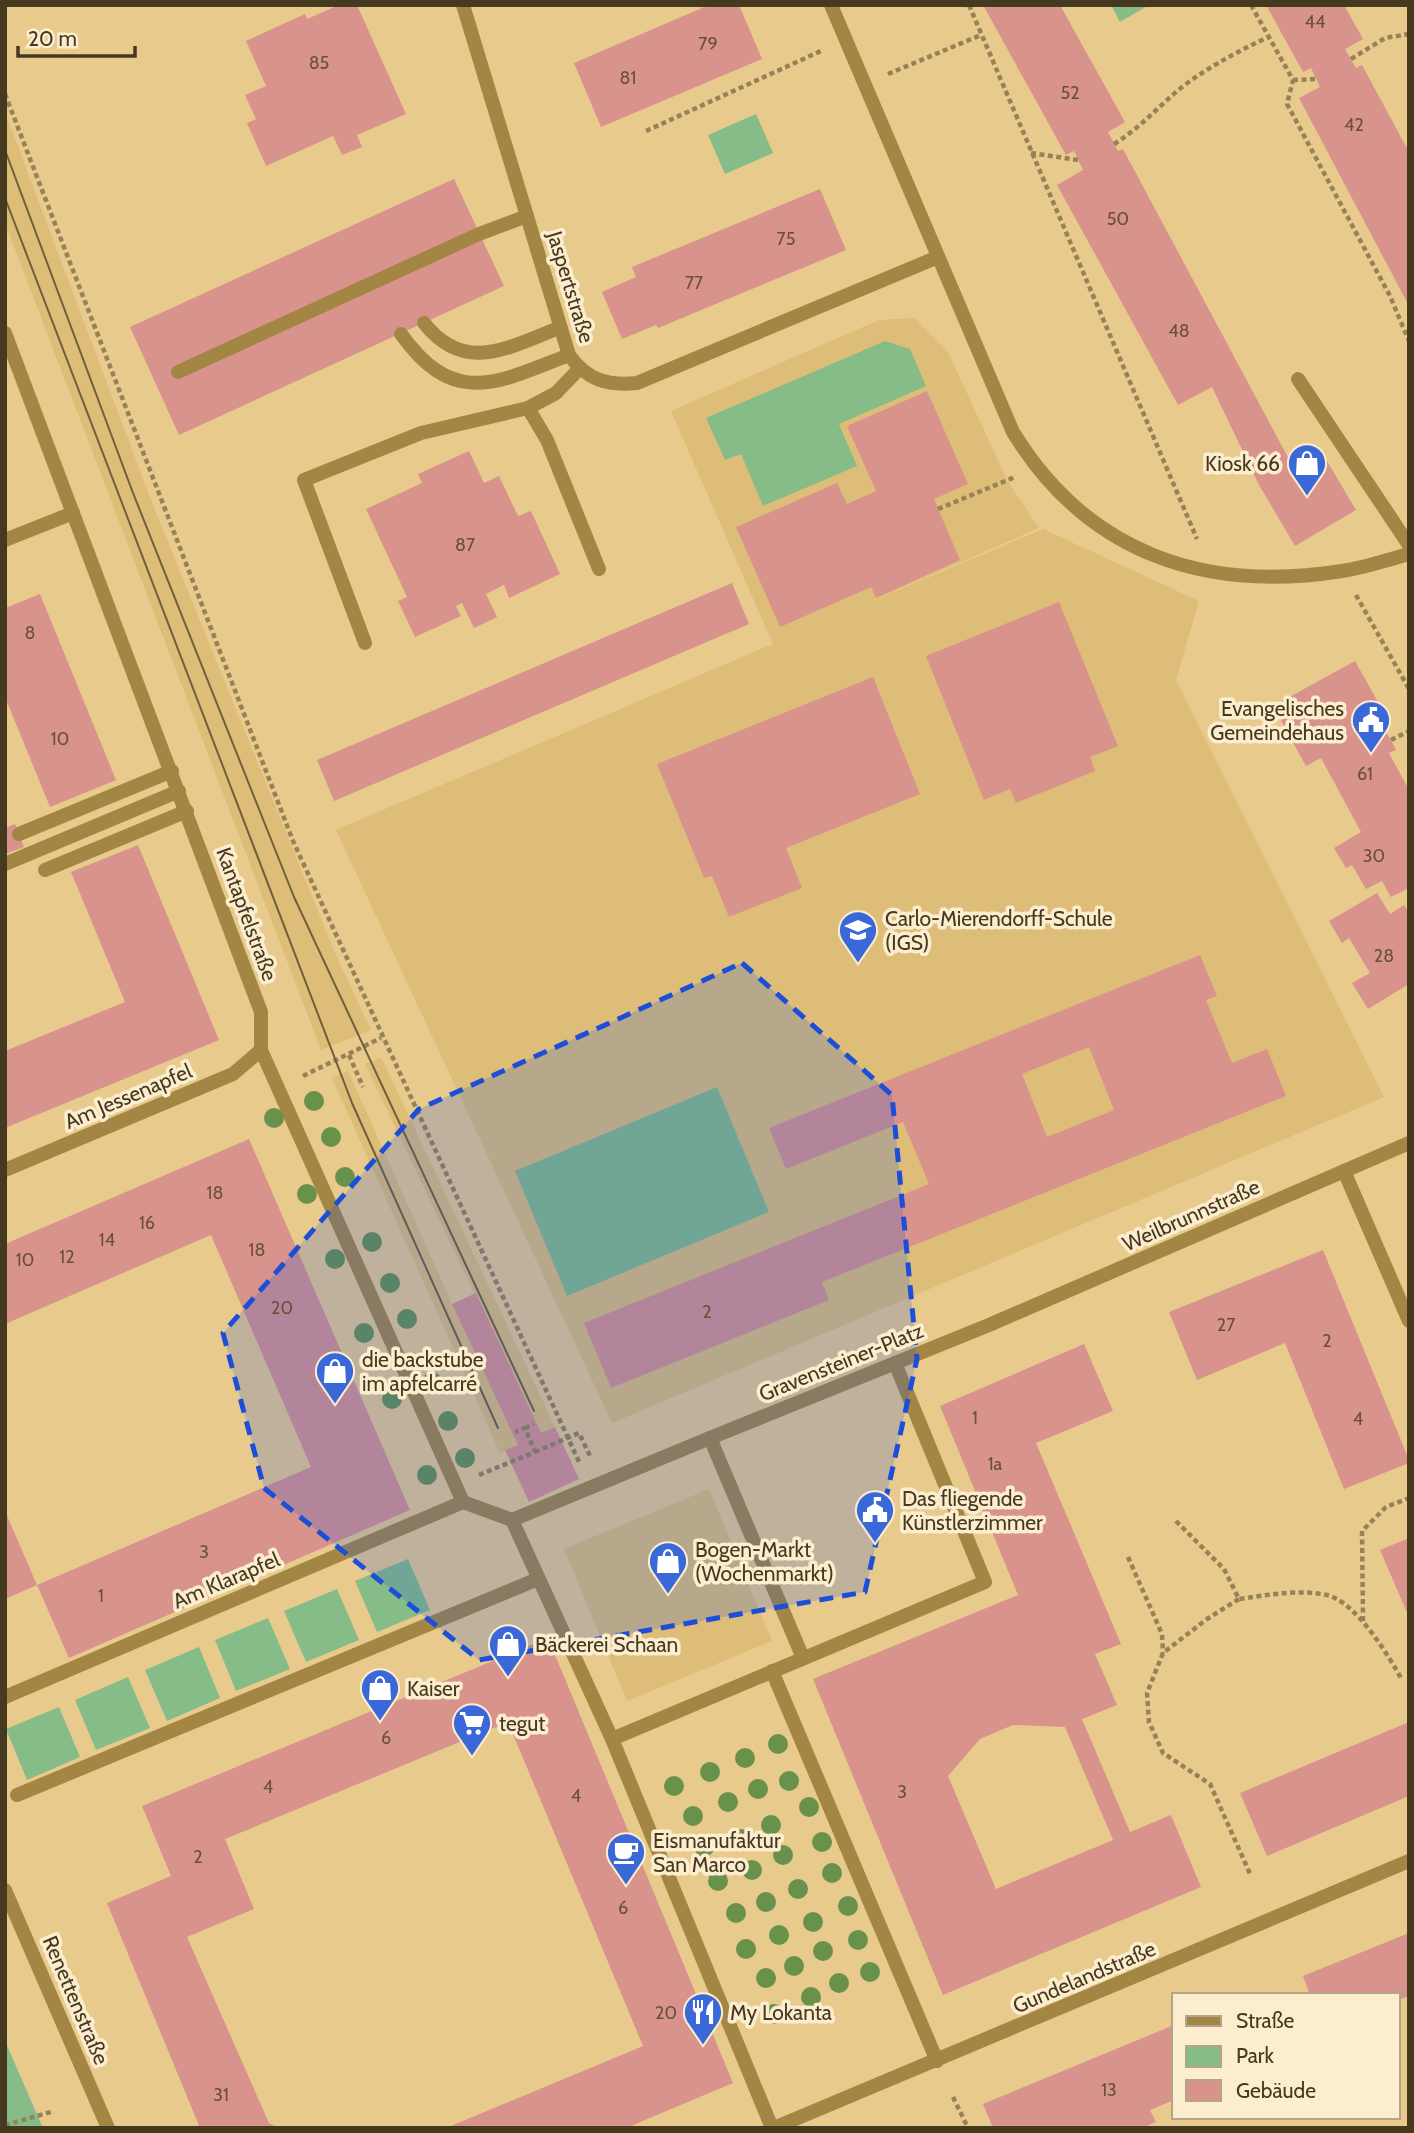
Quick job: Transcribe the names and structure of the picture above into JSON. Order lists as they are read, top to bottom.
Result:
{
  "streets": {
    "street": [
      "Jaspertstraße",
      "Kantapfelstraße",
      "Am Jessenapfel",
      "Weilbrunnstraße",
      "Gravensteiner-Platz",
      "Am Klarapfel",
      "Gundelandstraße",
      "Renettenstraße"
    ]
  },
  "crossings": [
    ["Kantapfelstraße", "Am Jessenapfel"],
    ["Kantapfelstraße", "Am Klarapfel"],
    ["Weilbrunnstraße", "Gravensteiner-Platz"]
  ],
  "places": {
    "shop": [
      "Kiosk 66",
      "die backstube im apfelcarré",
      "Bogen-Markt (Wochenmarkt)",
      "Bäckerei Schaan",
      "Kaiser"
    ],
    "public building": ["Evangelisches Gemeindehaus", "Das fliegende Künstlerzimmer"],
    "school or university": ["Carlo-Mierendorff-Schule (IGS)"],
    "supermarket": ["tegut"],
    "cafe": ["Eismanufaktur San Marco"],
    "restaurant": ["My Lokanta"]
  },
  "house_numbers": [
    "44",
    "79",
    "85",
    "81",
    "52",
    "42",
    "50",
    "75",
    "77",
    "48",
    "87",
    "8",
    "10",
    "61",
    "30",
    "28",
    "18",
    "16",
    "14",
    "18",
    "12",
    "10",
    "20",
    "2",
    "27",
    "2",
    "1",
    "4",
    "1a",
    "3",
    "1",
    "6",
    "4",
    "3",
    "4",
    "2",
    "6",
    "20",
    "13",
    "31"
  ],
  "legend": ["Straße", "Park", "Gebäude"],
  "scale_bar": "20 m"
}
